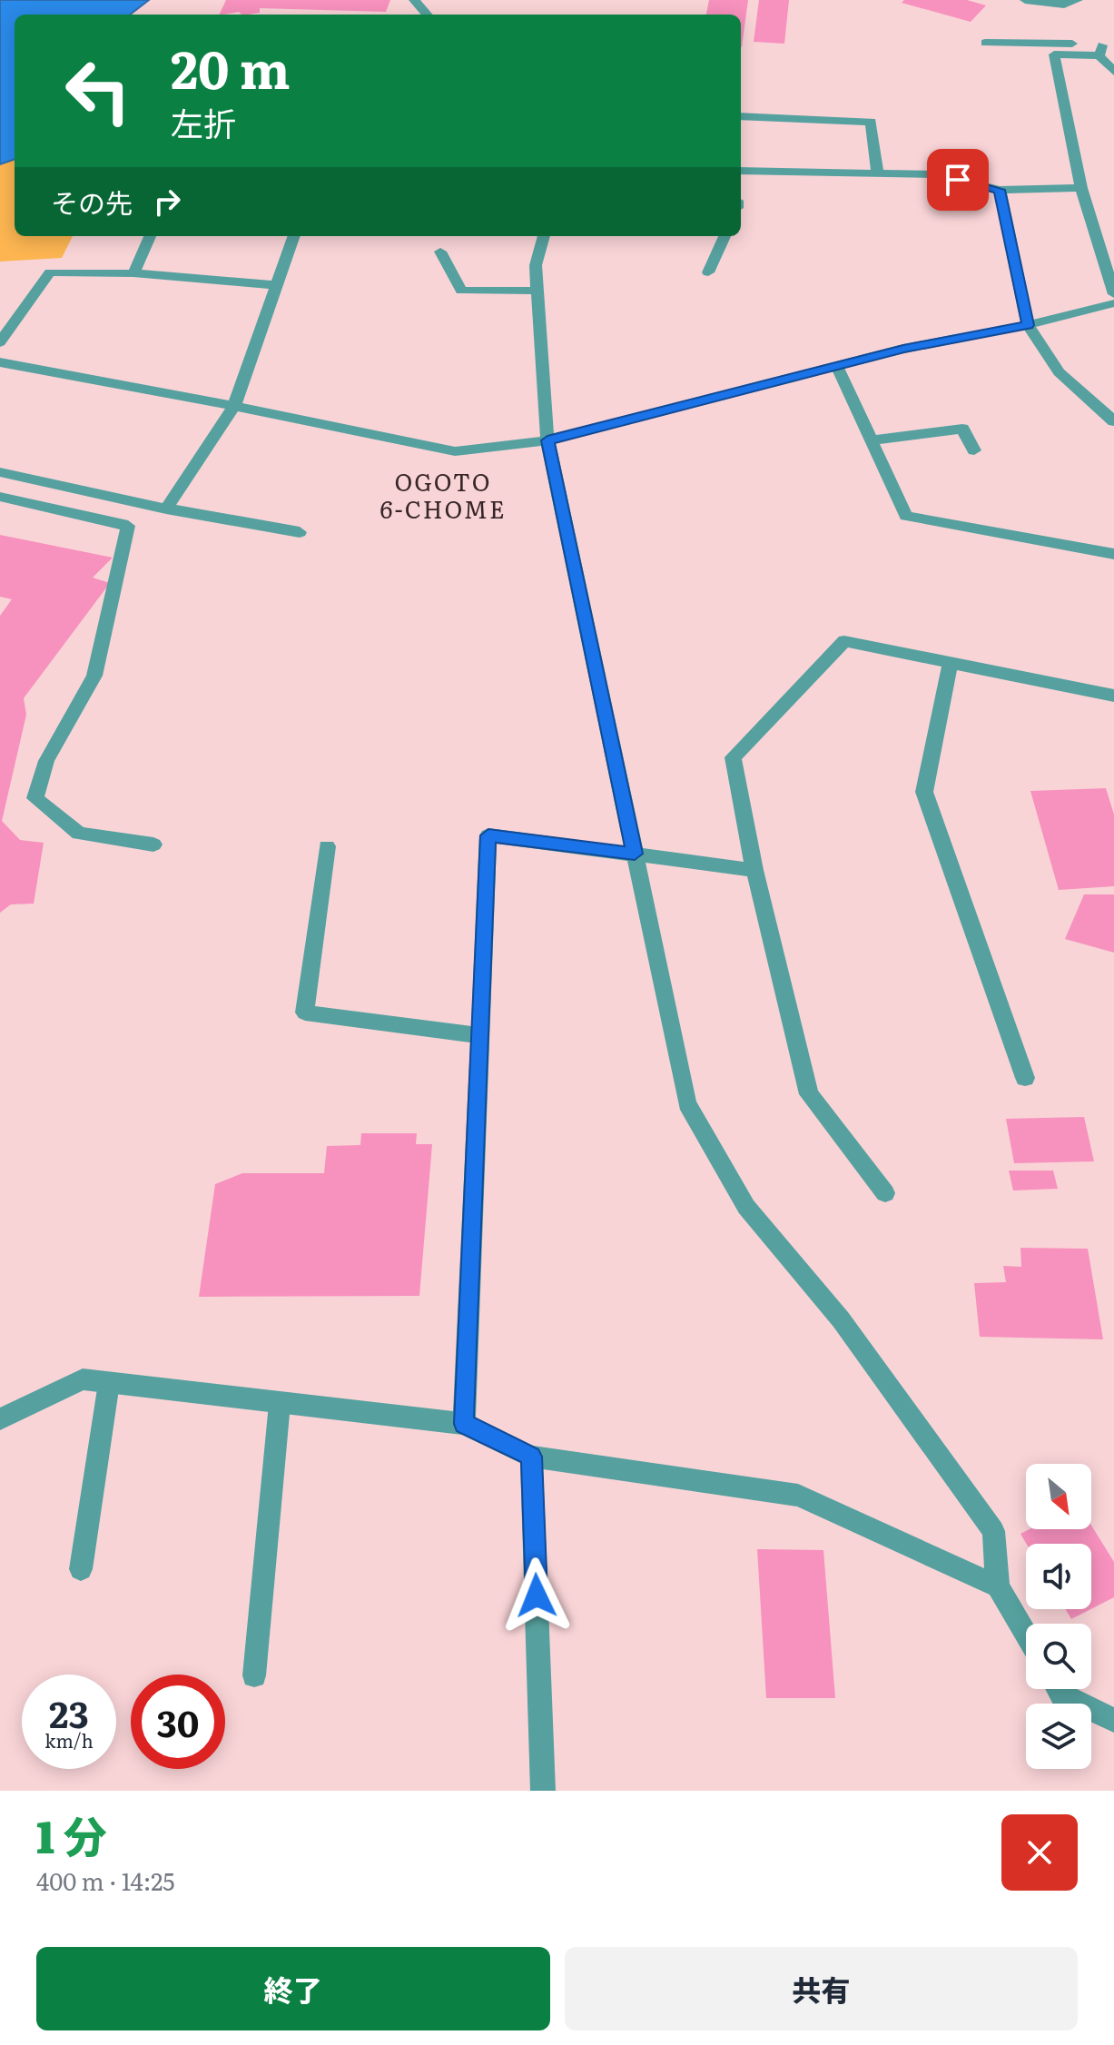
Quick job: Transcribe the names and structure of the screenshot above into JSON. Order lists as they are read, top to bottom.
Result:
{
  "districts": ["OGOTO 6-CHOME"],
  "north": "bottom right",
  "page": {
    "turn": ["20 m", "左折"],
    "then": "その先",
    "speed": "23 km/h",
    "limit": "30",
    "heading": ["1 分", "400 m · 14:25"],
    "buttons": ["終了", "共有"]
  }
}
